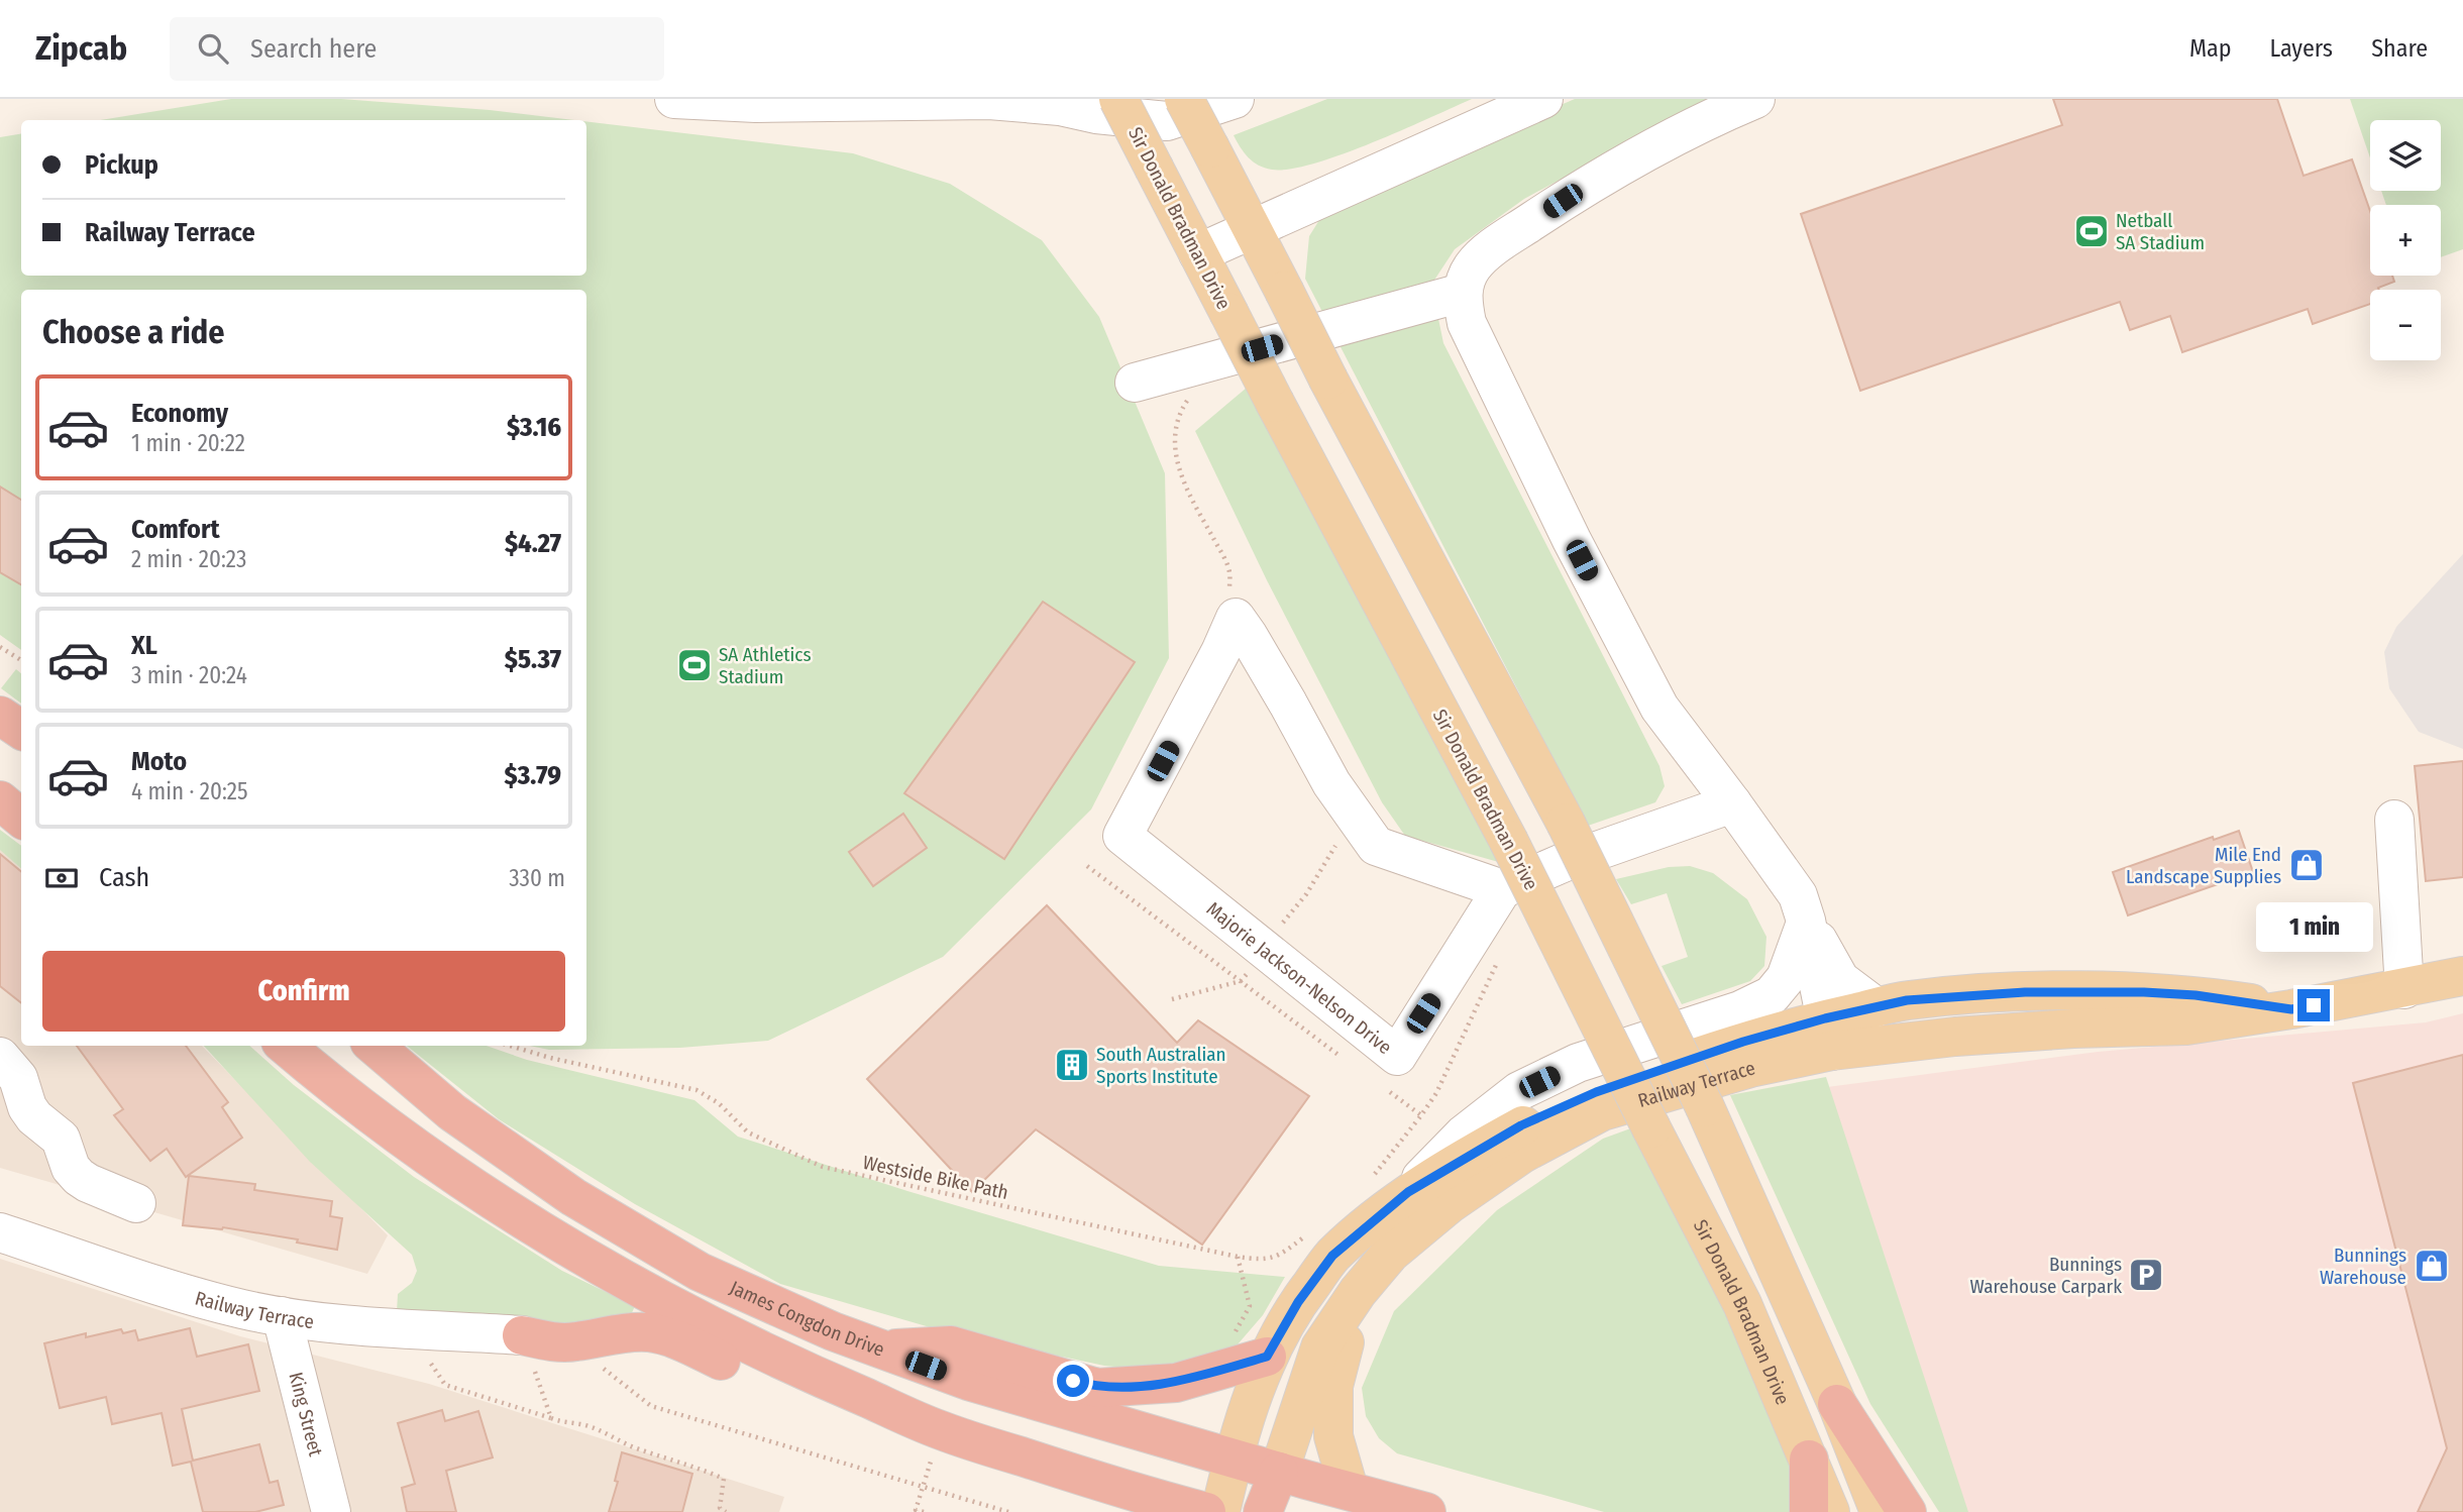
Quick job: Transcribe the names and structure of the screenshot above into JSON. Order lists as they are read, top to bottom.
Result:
{
  "streets": {
    "highway": ["James Congdon Drive"],
    "main road": ["Sir Donald Bradman Drive", "Railway Terrace"],
    "street": ["Majorie Jackson-Nelson Drive", "King Street"],
    "path": ["Westside Bike Path"]
  },
  "crossings": [
    ["Railway Terrace", "James Congdon Drive"],
    ["Railway Terrace", "King Street"]
  ],
  "places": {
    "sports": ["Netball SA Stadium", "SA Athletics Stadium"],
    "shop": ["Mile End Landscape Supplies", "Bunnings Warehouse"],
    "building": ["South Australian Sports Institute"],
    "parking": ["Bunnings Warehouse Carpark"]
  },
  "page": {
    "header": "Zipcab",
    "search": "Search here",
    "nav": ["Map", "Layers", "Share"],
    "map_buttons": ["+", "−"],
    "banner": ["Pickup", "Railway Terrace"],
    "heading": "Choose a ride",
    "list": [
      {
        "name": "Economy",
        "note": "1 min · 20:22",
        "value": "$3.16"
      },
      {
        "name": "Comfort",
        "note": "2 min · 20:23",
        "value": "$4.27"
      },
      {
        "name": "XL",
        "note": "3 min · 20:24",
        "value": "$5.37"
      },
      {
        "name": "Moto",
        "note": "4 min · 20:25",
        "value": "$3.79"
      }
    ],
    "pay": ["Cash", "330 m"],
    "bubble": "1 min",
    "buttons": "Confirm"
  }
}
